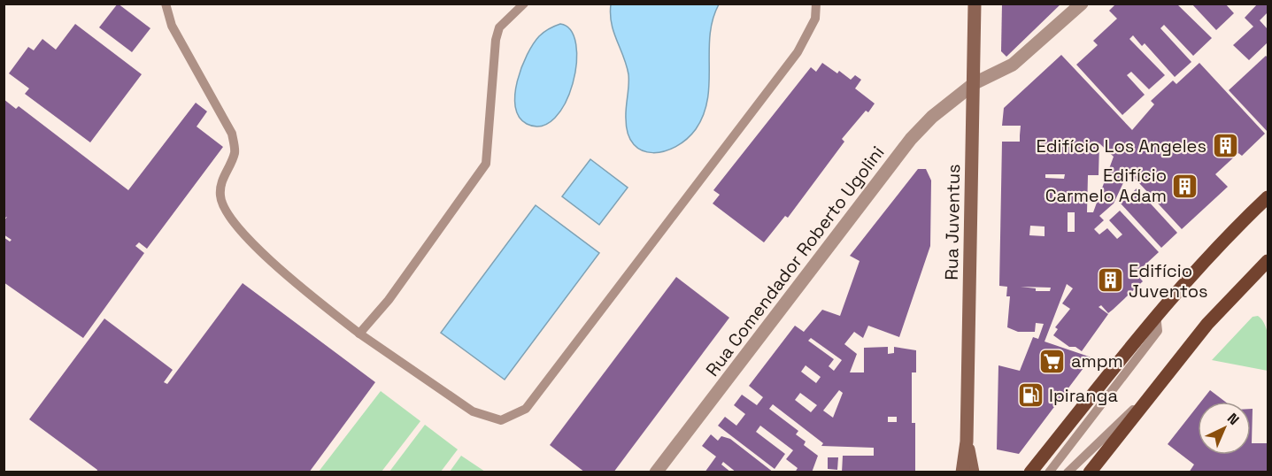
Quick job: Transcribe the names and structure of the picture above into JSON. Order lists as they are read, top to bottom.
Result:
{
  "streets": {
    "main road": ["Rua Juventus"],
    "street": ["Rua Comendador Roberto Ugolini"]
  },
  "crossings": [
    ["Rua Juventus", "Rua Comendador Roberto Ugolini"]
  ],
  "places": {
    "building": ["Edifício Los Angeles", "Edifício Carmelo Adam", "Edifício Juventos"],
    "supermarket": ["ampm"],
    "fuel station": ["Ipiranga"]
  },
  "north": "top right"
}
